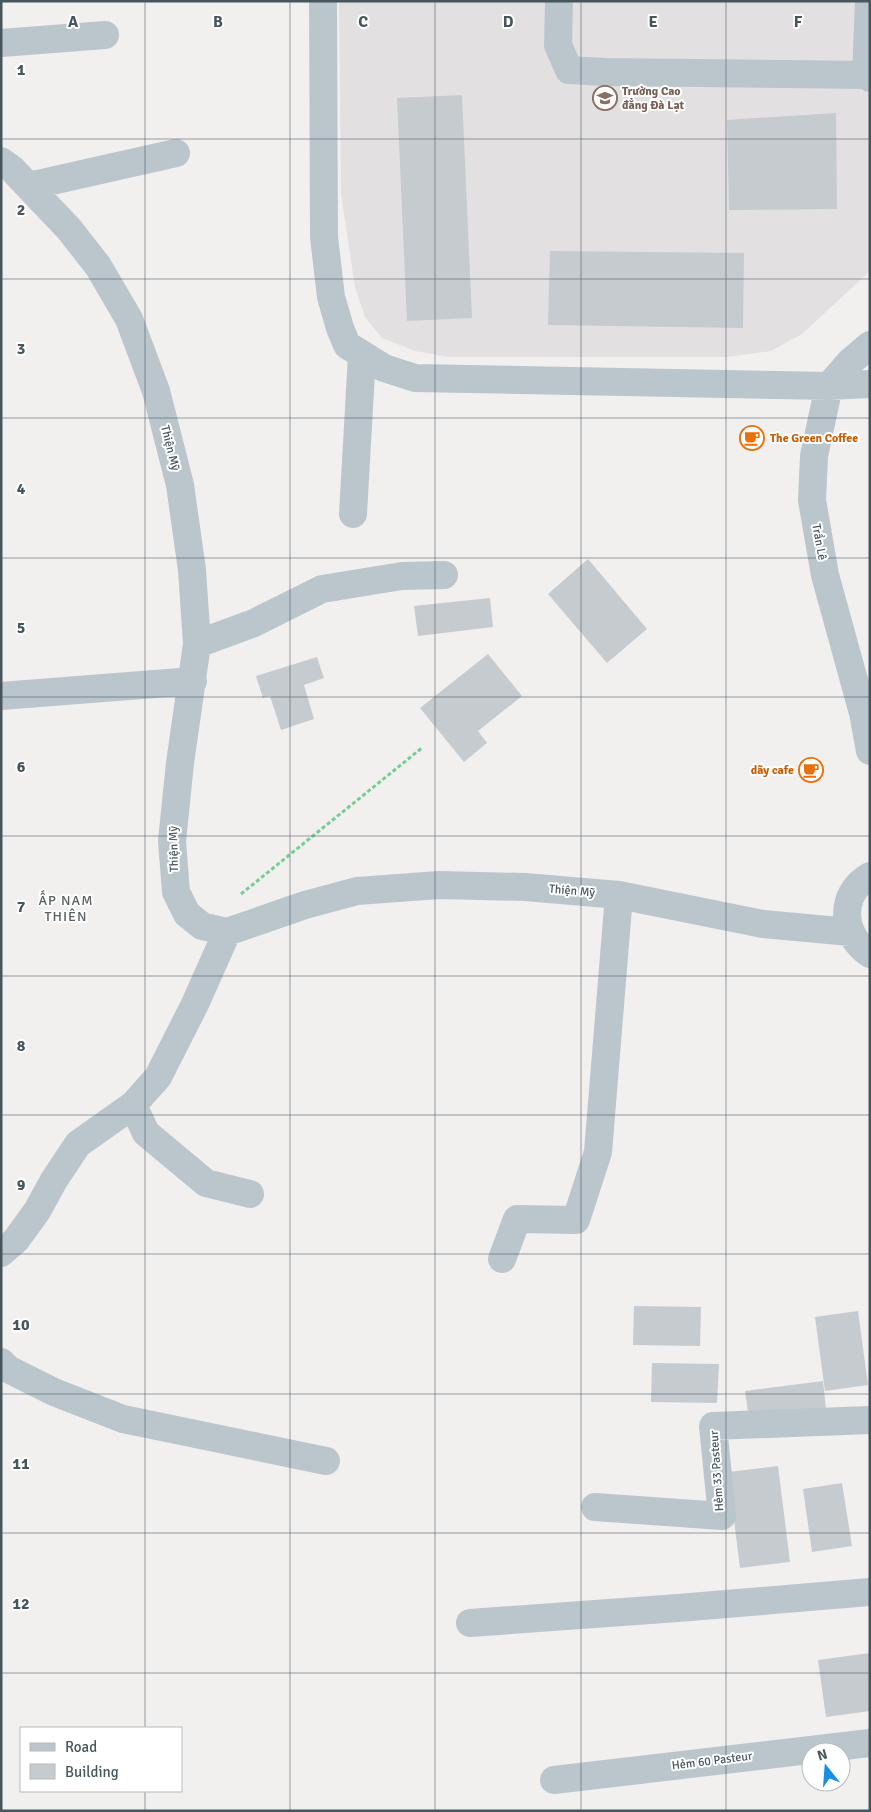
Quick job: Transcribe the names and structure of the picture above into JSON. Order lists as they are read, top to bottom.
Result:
{
  "streets": {
    "street": [
      "Thiện Mỹ",
      "Trần Lê",
      "Hẻm 33 Pasteur",
      "Hẻm 60 Pasteur"
    ]
  },
  "districts": ["ẤP NAM THIÊN"],
  "places": {
    "school or university": ["Trường Cao đẳng Đà Lạt"],
    "cafe": ["The Green Coffee", "dãy cafe"]
  },
  "legend": ["Road", "Building"],
  "north": "top",
  "grid": {
    "columns": [
      "A",
      "B",
      "C",
      "D",
      "E",
      "F"
    ],
    "rows": [
      "1",
      "2",
      "3",
      "4",
      "5",
      "6",
      "7",
      "8",
      "9",
      "10",
      "11",
      "12"
    ]
  }
}
